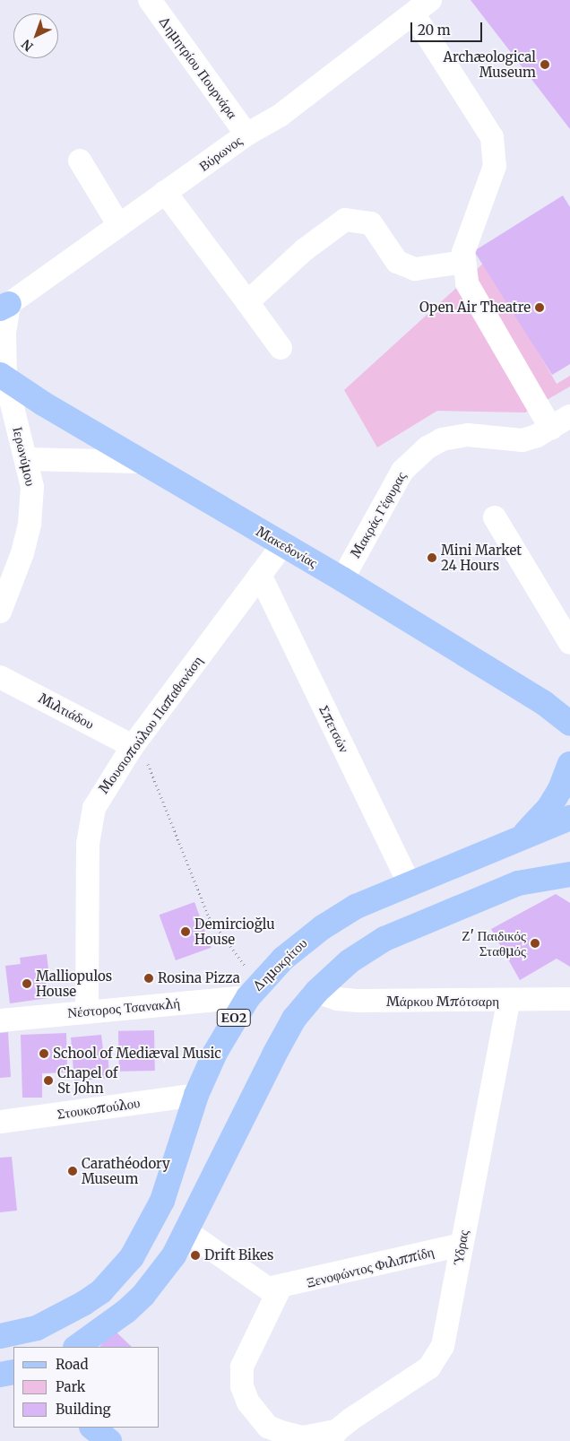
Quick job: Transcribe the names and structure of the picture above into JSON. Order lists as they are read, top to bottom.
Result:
{
  "streets": {
    "main road": ["Μακεδονίας", "Δημοκρίτου", "ΕΟ2"],
    "street": [
      "Δημητρίου Πουρνάρα",
      "Βύρωνος",
      "Ιερωνύμου",
      "Μακράς Γέφυρας",
      "Μιλτιάδου",
      "Μουσιοπούλου Παπαθανάση",
      "Σπετσών",
      "Μάρκου Μπότσαρη",
      "Νέστορος Τσανακλή",
      "Στουκοπούλου",
      "Ύδρας",
      "Ξενοφώντος Φιλιππίδη"
    ]
  },
  "crossings": [
    ["Δημητρίου Πουρνάρα", "Βύρωνος"],
    ["Βύρωνος", "Ιερωνύμου"],
    ["Ιερωνύμου", "Μακεδονίας"],
    ["Μακράς Γέφυρας", "Μακεδονίας"],
    ["Μακεδονίας", "Μουσιοπούλου Παπαθανάση"],
    ["Μιλτιάδου", "Μουσιοπούλου Παπαθανάση"],
    ["Μουσιοπούλου Παπαθανάση", "Σπετσών"],
    ["Μουσιοπούλου Παπαθανάση", "Νέστορος Τσανακλή"],
    ["Σπετσών", "Δημοκρίτου"],
    ["Δημοκρίτου", "Νέστορος Τσανακλή"],
    ["Δημοκρίτου", "Στουκοπούλου"],
    ["Μάρκου Μπότσαρη", "Ύδρας"],
    ["Ύδρας", "Ξενοφώντος Φιλιππίδη"]
  ],
  "places": [
    "Archæological Museum",
    "Open Air Theatre",
    "Mini Market 24 Hours",
    "Demircioğlu House",
    "Ζ' Παιδικός Σταθμός",
    "Rosina Pizza",
    "Malliopulos House",
    "School of Mediæval Music",
    "Chapel of St John",
    "Carathéodory Museum",
    "Drift Bikes"
  ],
  "legend": ["Road", "Park", "Building"],
  "scale_bar": "20 m",
  "north": "bottom left"
}
